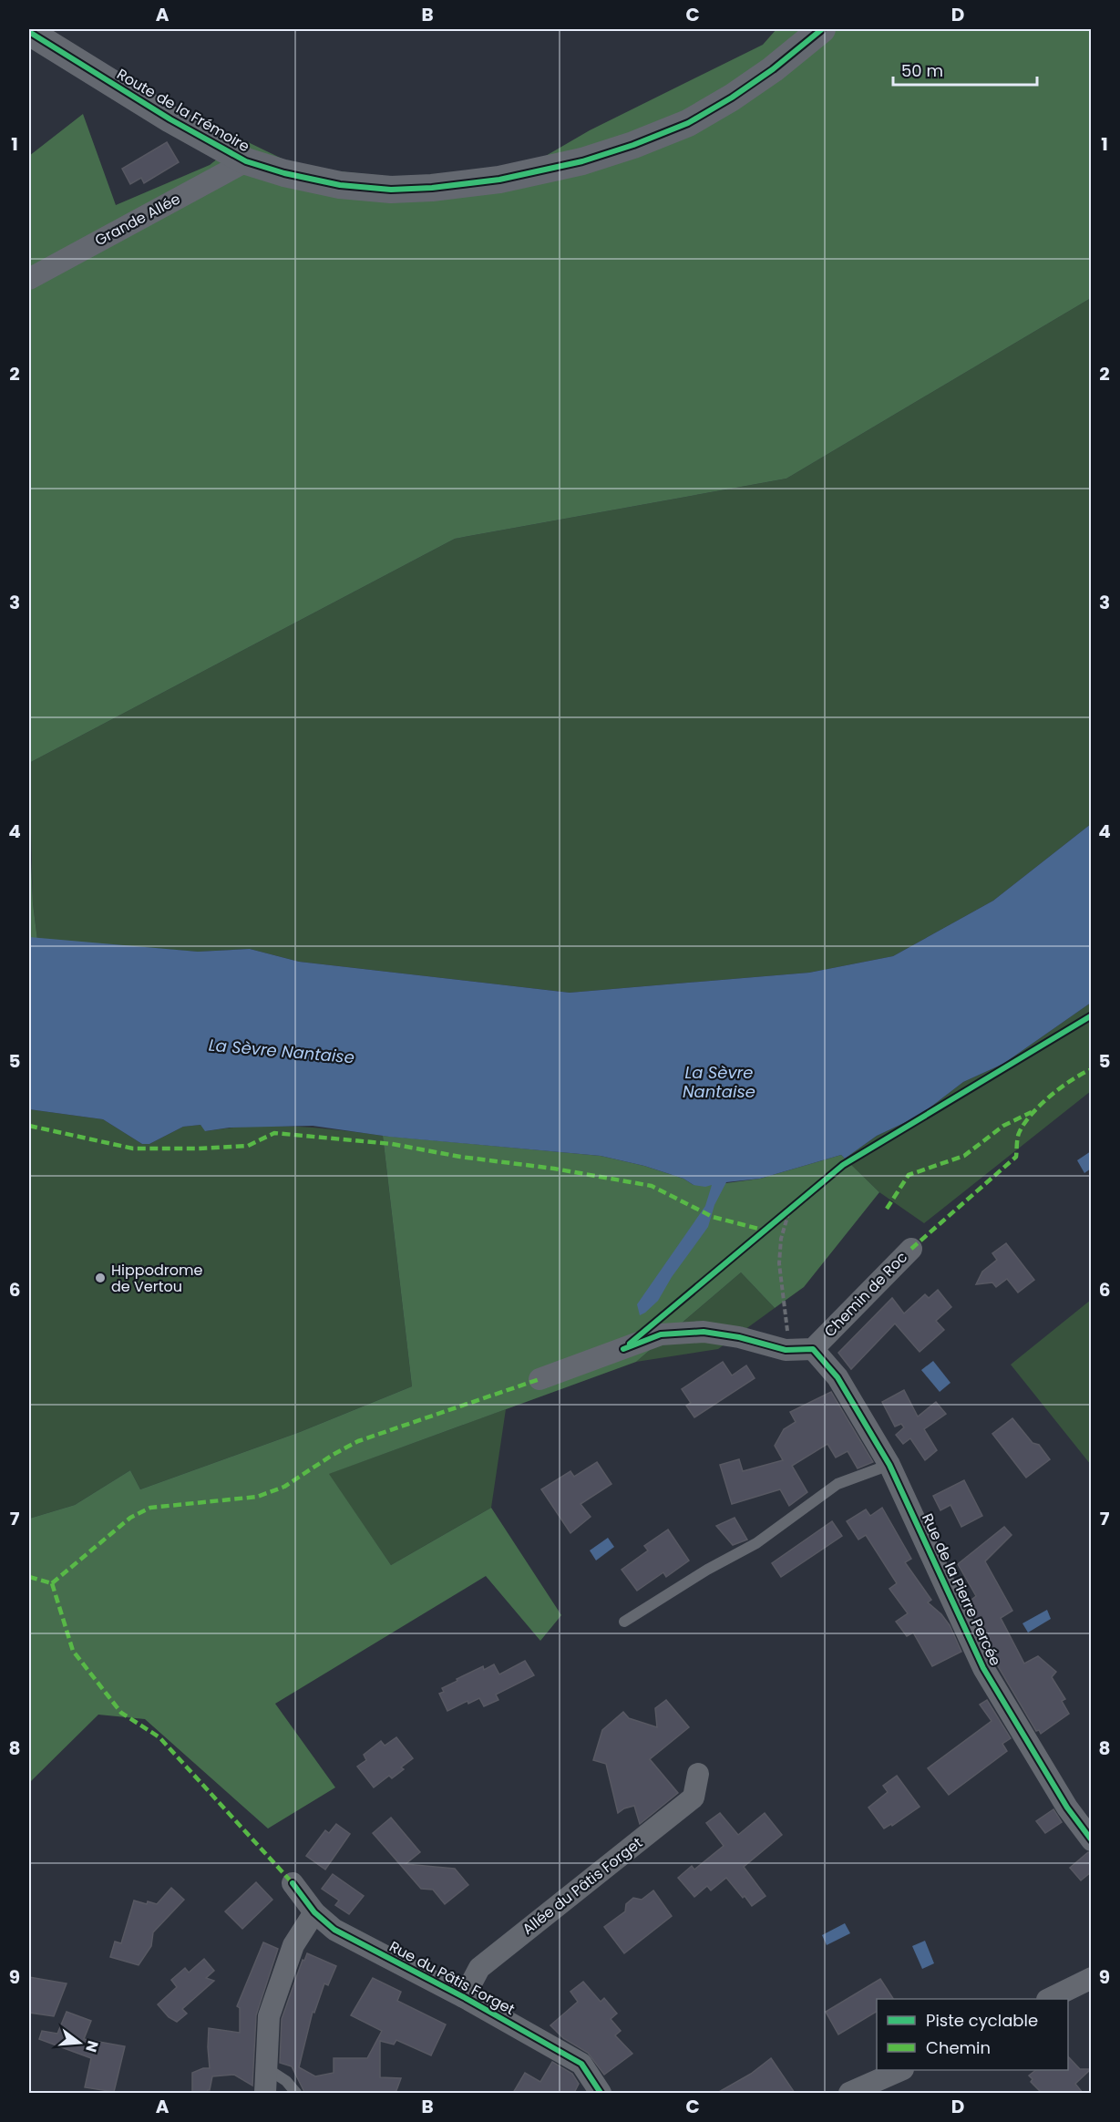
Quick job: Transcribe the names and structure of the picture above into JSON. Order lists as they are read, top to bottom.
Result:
{
  "streets": {
    "street": [
      "Route de la Frémoire",
      "Grande Allée",
      "Chemin de Roc",
      "Rue de la Pierre Percée",
      "Allée du Pâtis Forget",
      "Rue du Pâtis Forget"
    ]
  },
  "crossings": [
    ["Route de la Frémoire", "Grande Allée"],
    ["Chemin de Roc", "Rue de la Pierre Percée"],
    ["Allée du Pâtis Forget", "Rue du Pâtis Forget"]
  ],
  "water": ["La Sèvre Nantaise"],
  "places": ["Hippodrome de Vertou"],
  "legend": ["Piste cyclable", "Chemin"],
  "scale_bar": "50 m",
  "north": "right",
  "grid": {
    "columns": [
      "A",
      "B",
      "C",
      "D"
    ],
    "rows": [
      "1",
      "2",
      "3",
      "4",
      "5",
      "6",
      "7",
      "8",
      "9"
    ]
  }
}
